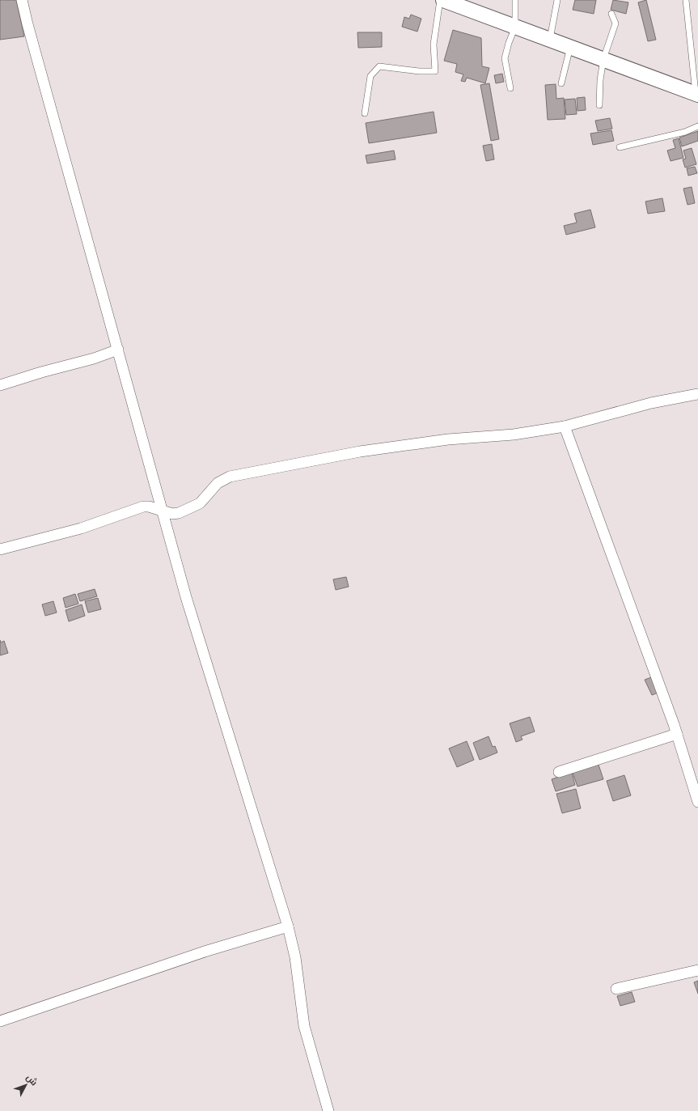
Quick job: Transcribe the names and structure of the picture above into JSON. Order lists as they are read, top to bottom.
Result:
{
  "north": "top right"
}
